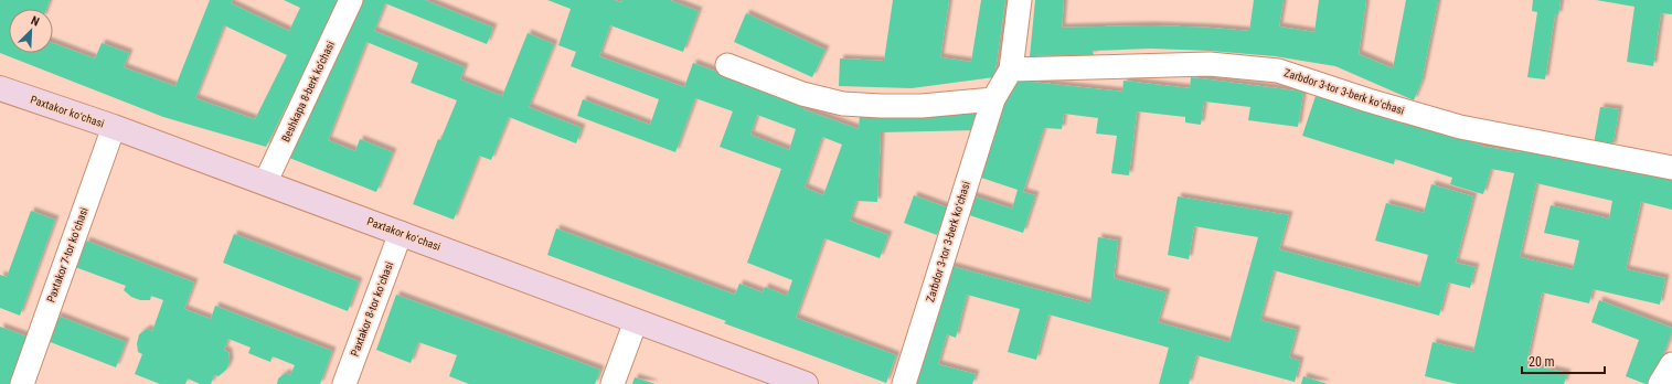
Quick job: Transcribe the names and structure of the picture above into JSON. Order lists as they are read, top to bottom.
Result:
{
  "streets": {
    "main road": ["Paxtakor koʻchasi"],
    "street": [
      "Beshkapa 8-berk koʼchasi",
      "Zarbdor 3-tor 3-berk koʻchasi",
      "Paxtakor 7-tor koʻchasi",
      "Paxtakor 8-tor koʻchasi"
    ]
  },
  "crossings": [
    ["Beshkapa 8-berk koʼchasi", "Paxtakor koʻchasi"],
    ["Paxtakor koʻchasi", "Paxtakor 7-tor koʻchasi"],
    ["Paxtakor koʻchasi", "Paxtakor 8-tor koʻchasi"]
  ],
  "scale_bar": "20 m",
  "north": "top right"
}
